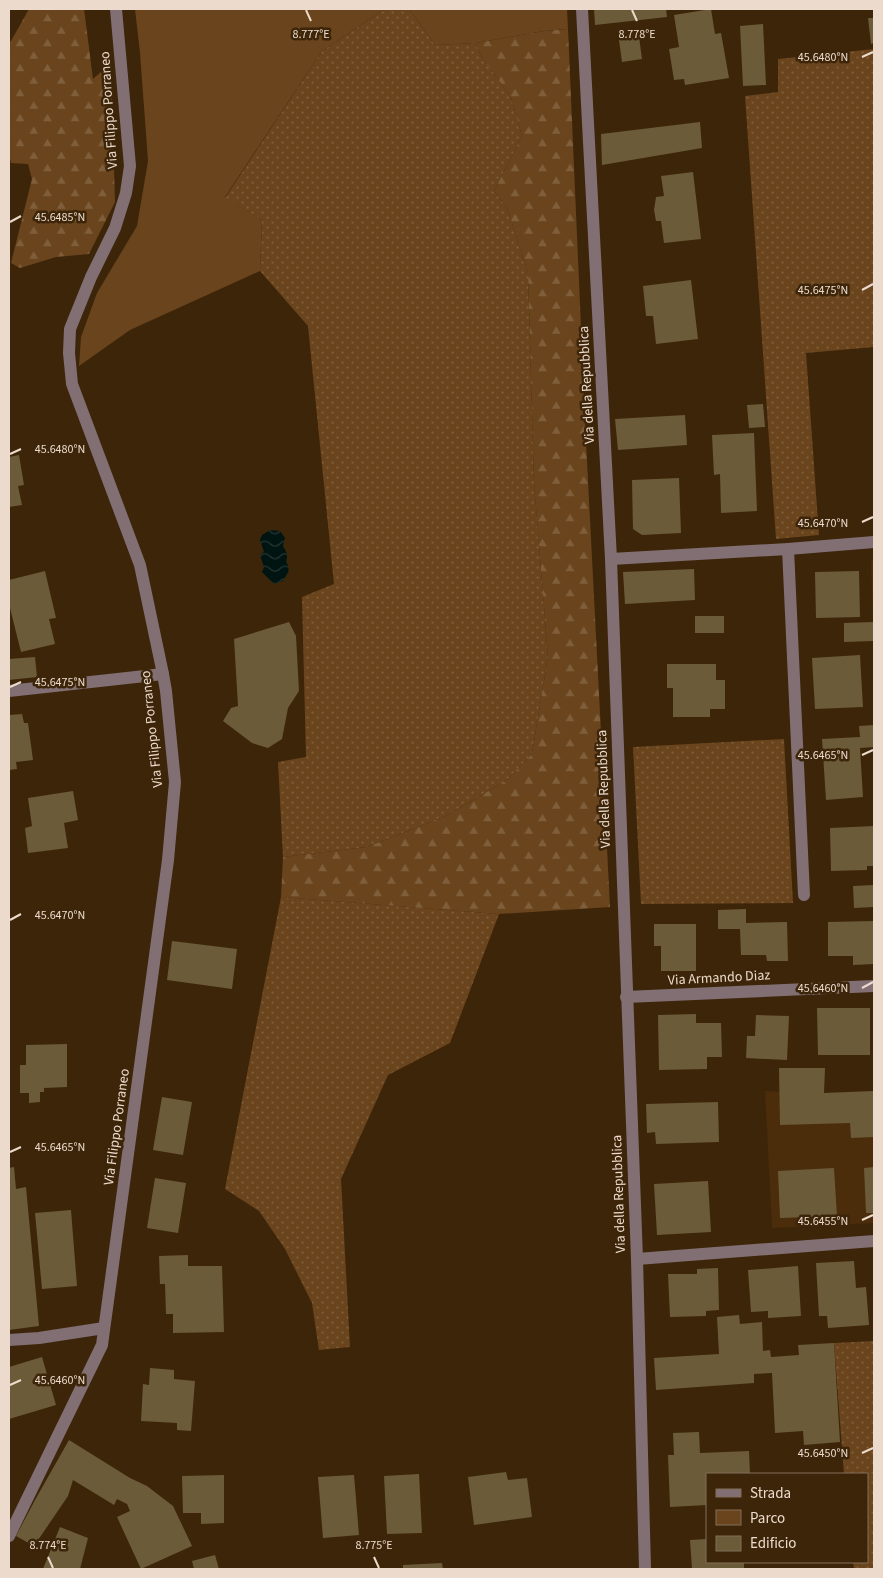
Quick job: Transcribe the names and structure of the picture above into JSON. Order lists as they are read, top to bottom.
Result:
{
  "streets": {
    "street": ["Via Filippo Porraneo", "Via della Repubblica", "Via Armando Diaz"]
  },
  "crossings": [
    ["Via della Repubblica", "Via Armando Diaz"]
  ],
  "legend": ["Strada", "Parco", "Edificio"],
  "coordinates": [
    "8.777°E",
    "8.778°E",
    "45.6480°N",
    "45.6485°N",
    "45.6475°N",
    "45.6470°N",
    "45.6465°N",
    "45.6460°N",
    "45.6455°N",
    "45.6450°N",
    "8.774°E",
    "8.775°E"
  ]
}
